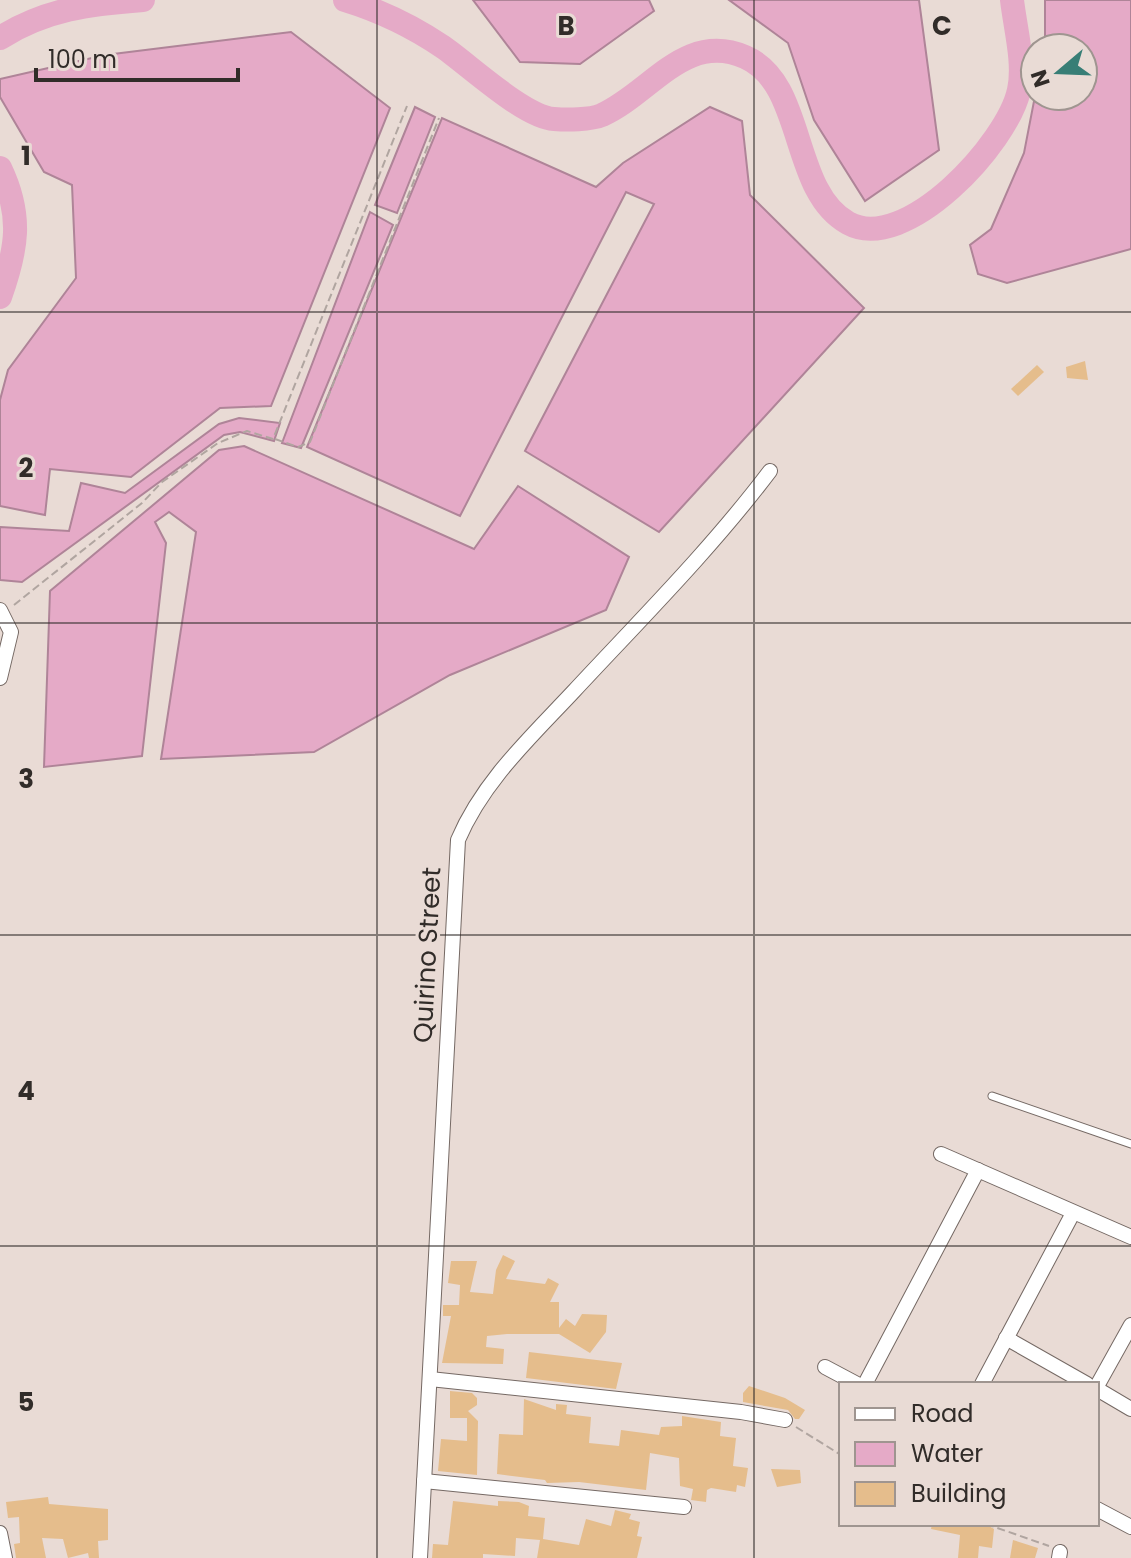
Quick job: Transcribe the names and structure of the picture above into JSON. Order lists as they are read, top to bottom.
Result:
{
  "streets": {
    "street": ["Quirino Street"]
  },
  "legend": ["Road", "Water", "Building"],
  "scale_bar": "100 m",
  "north": "left",
  "grid": {
    "columns": ["B", "C"],
    "rows": [
      "1",
      "2",
      "3",
      "4",
      "5"
    ]
  }
}
